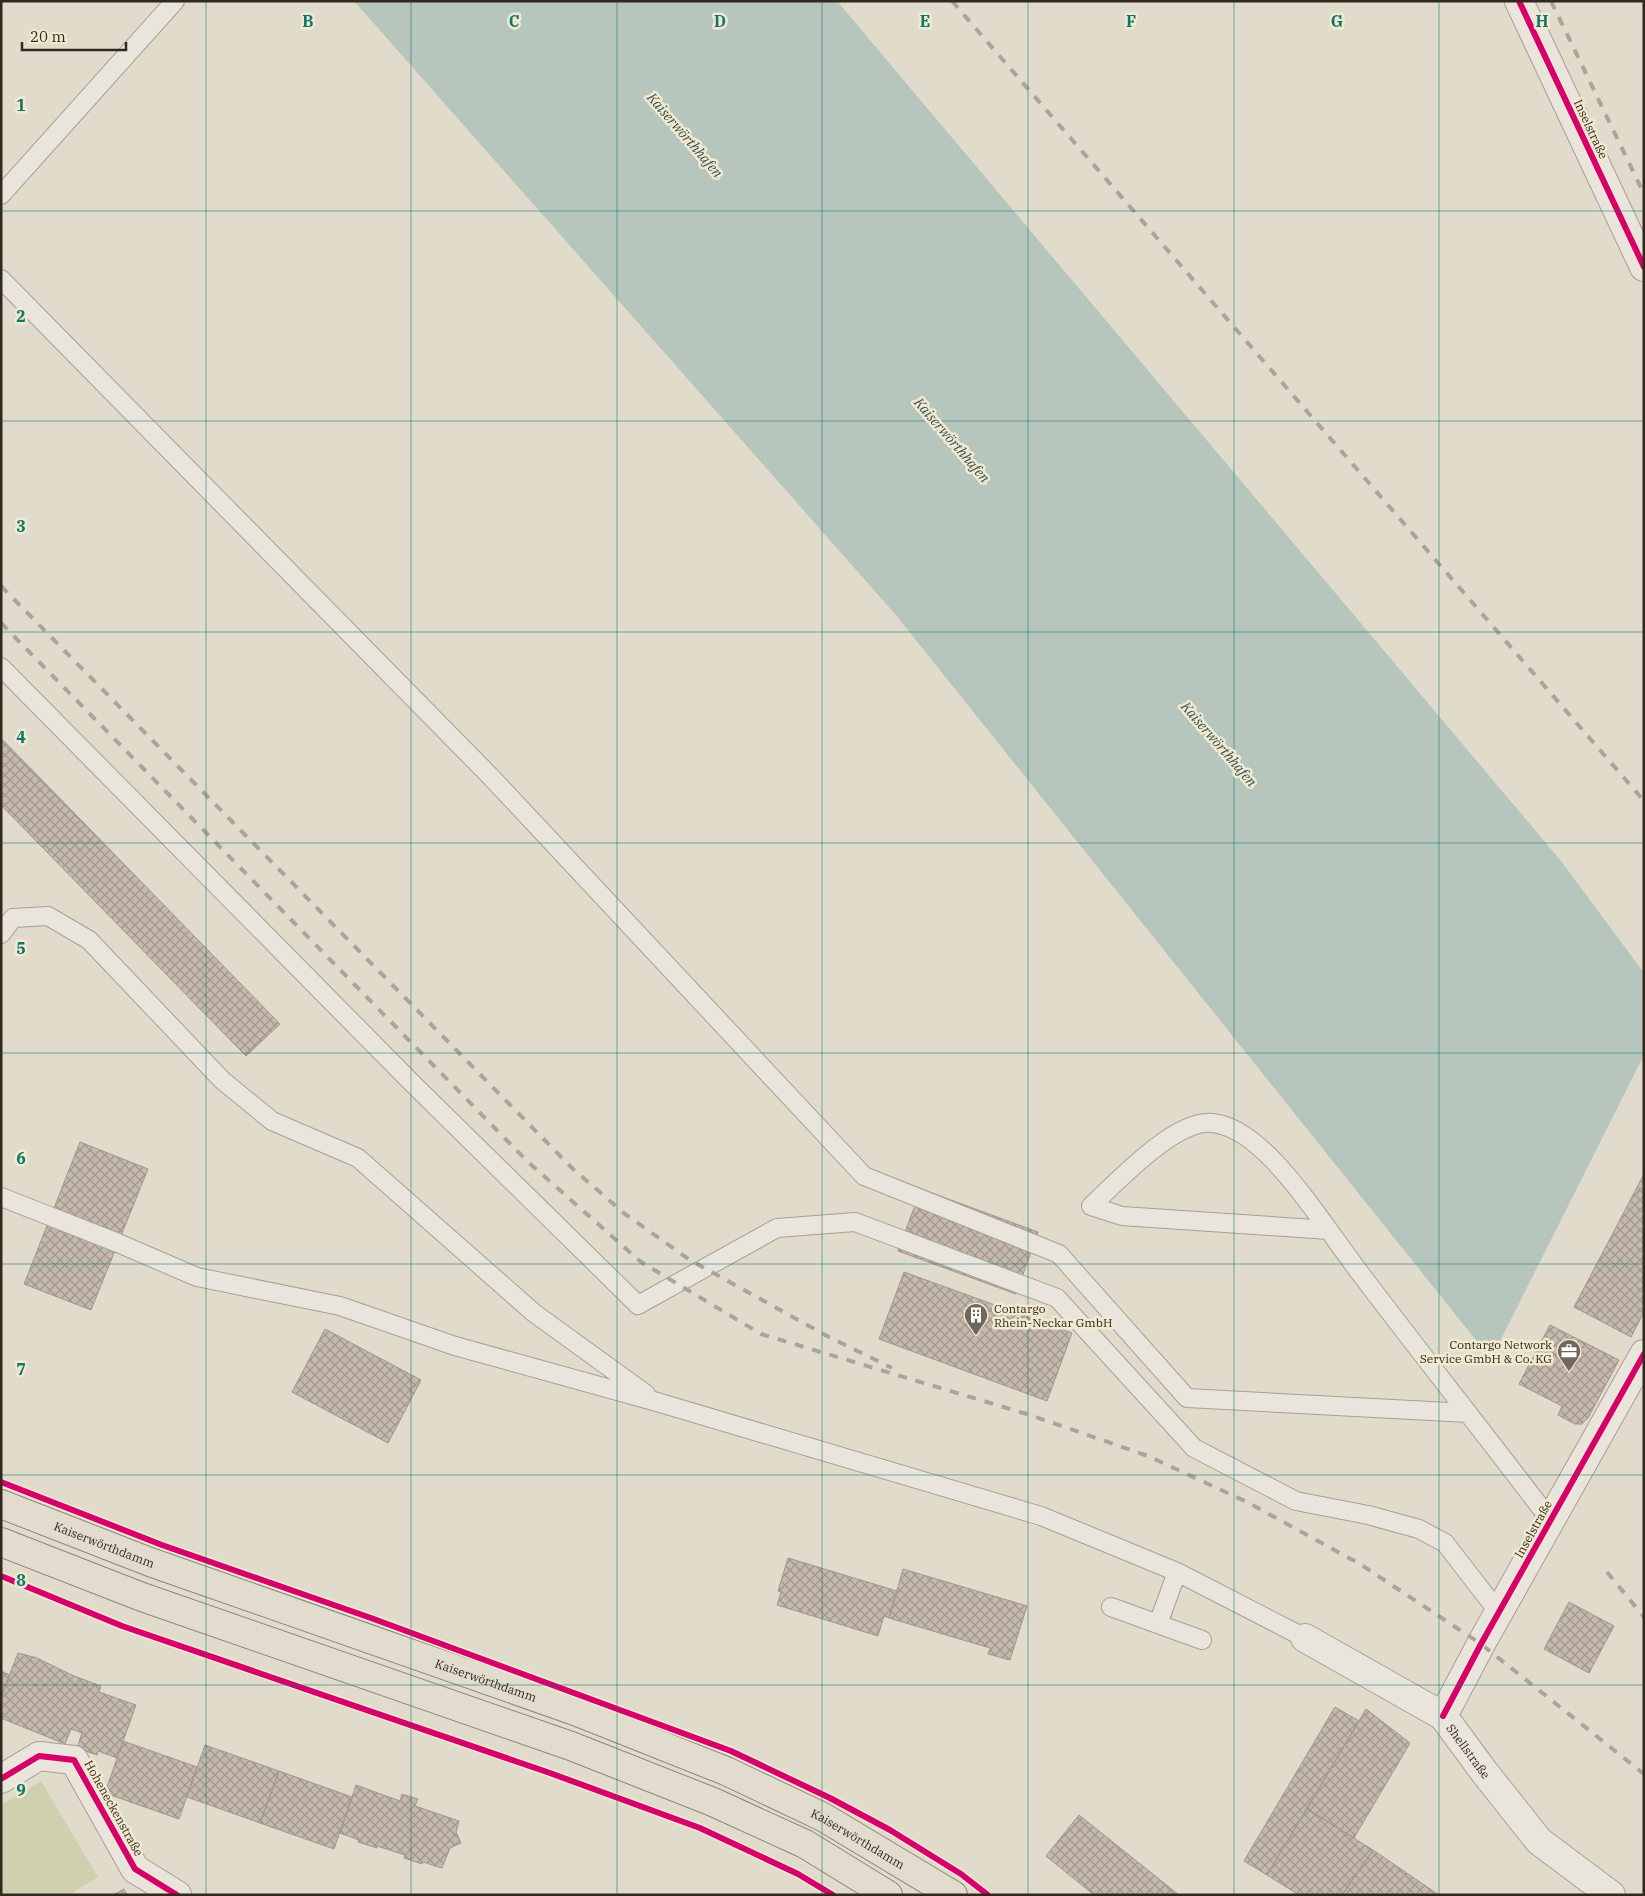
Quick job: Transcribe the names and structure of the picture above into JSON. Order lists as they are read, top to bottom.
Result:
{
  "streets": {
    "main road": ["Kaiserwörthdamm"],
    "street": ["Inselstraße", "Shellstraße", "Hoheneckenstraße"]
  },
  "crossings": [
    ["Inselstraße", "Shellstraße"]
  ],
  "water": ["Kaiserwörthhafen"],
  "places": {
    "building": ["Contargo Rhein-Neckar GmbH"],
    "office": ["Contargo Network Service GmbH & Co. KG"]
  },
  "scale_bar": "20 m",
  "grid": {
    "columns": [
      "B",
      "C",
      "D",
      "E",
      "F",
      "G",
      "H"
    ],
    "rows": [
      "1",
      "2",
      "3",
      "4",
      "5",
      "6",
      "7",
      "8",
      "9"
    ]
  }
}
